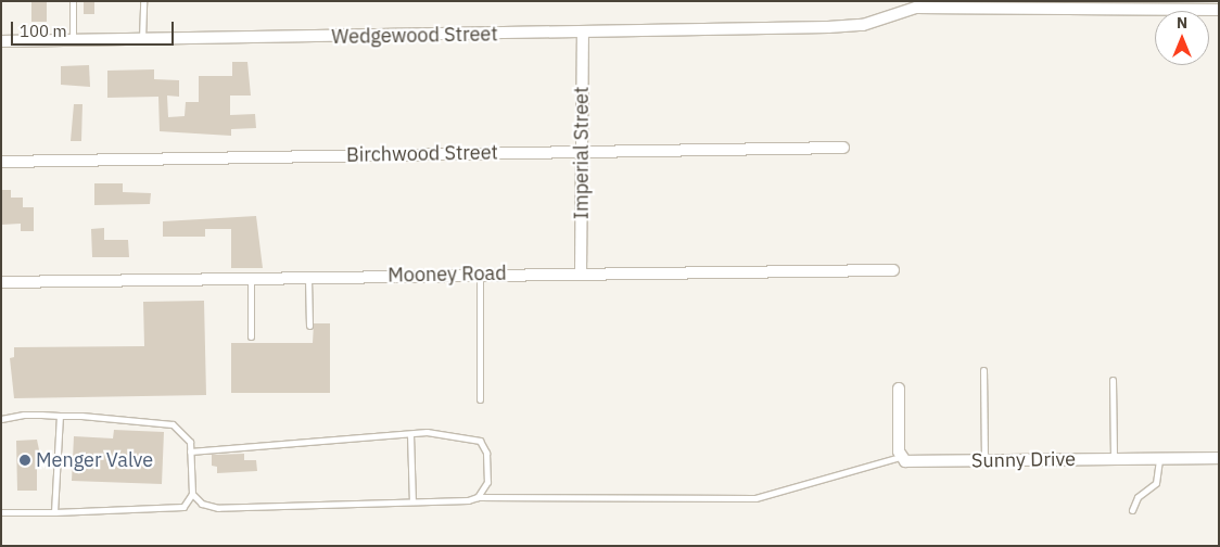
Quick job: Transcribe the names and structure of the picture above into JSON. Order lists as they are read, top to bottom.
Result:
{
  "streets": {
    "street": [
      "Wedgewood Street",
      "Imperial Street",
      "Birchwood Street",
      "Mooney Road",
      "Sunny Drive"
    ]
  },
  "crossings": [
    ["Wedgewood Street", "Imperial Street"],
    ["Imperial Street", "Birchwood Street"],
    ["Imperial Street", "Mooney Road"]
  ],
  "places": ["Menger Valve"],
  "scale_bar": "100 m",
  "north": "top"
}
